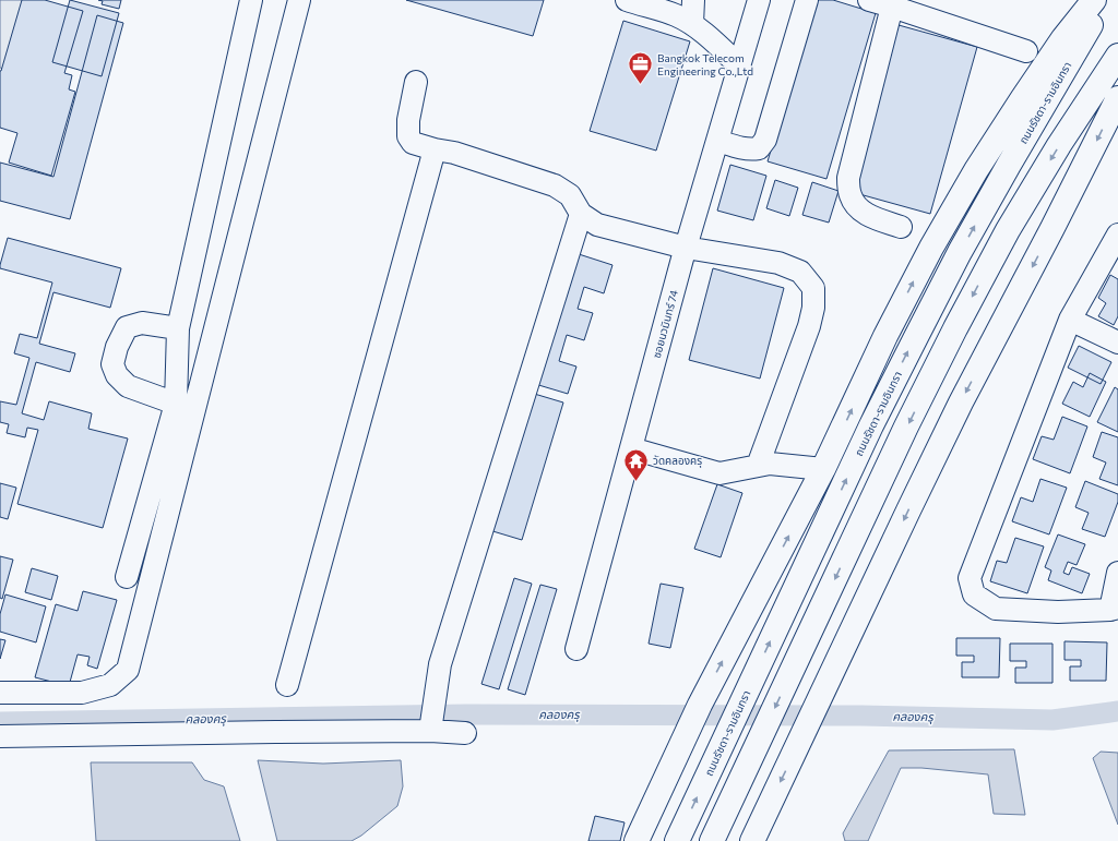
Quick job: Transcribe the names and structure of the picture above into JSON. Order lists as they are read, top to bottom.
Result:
{
  "streets": {
    "main road": ["ถนนรัชดา-รามอินทรา"],
    "street": ["ซอยนวมินทร์ 74"]
  },
  "water": ["คลองครุ"],
  "places": {
    "office": ["Bangkok Telecom Engineering Co.,Ltd"],
    "temple": ["วัดคลองครุ"]
  }
}
